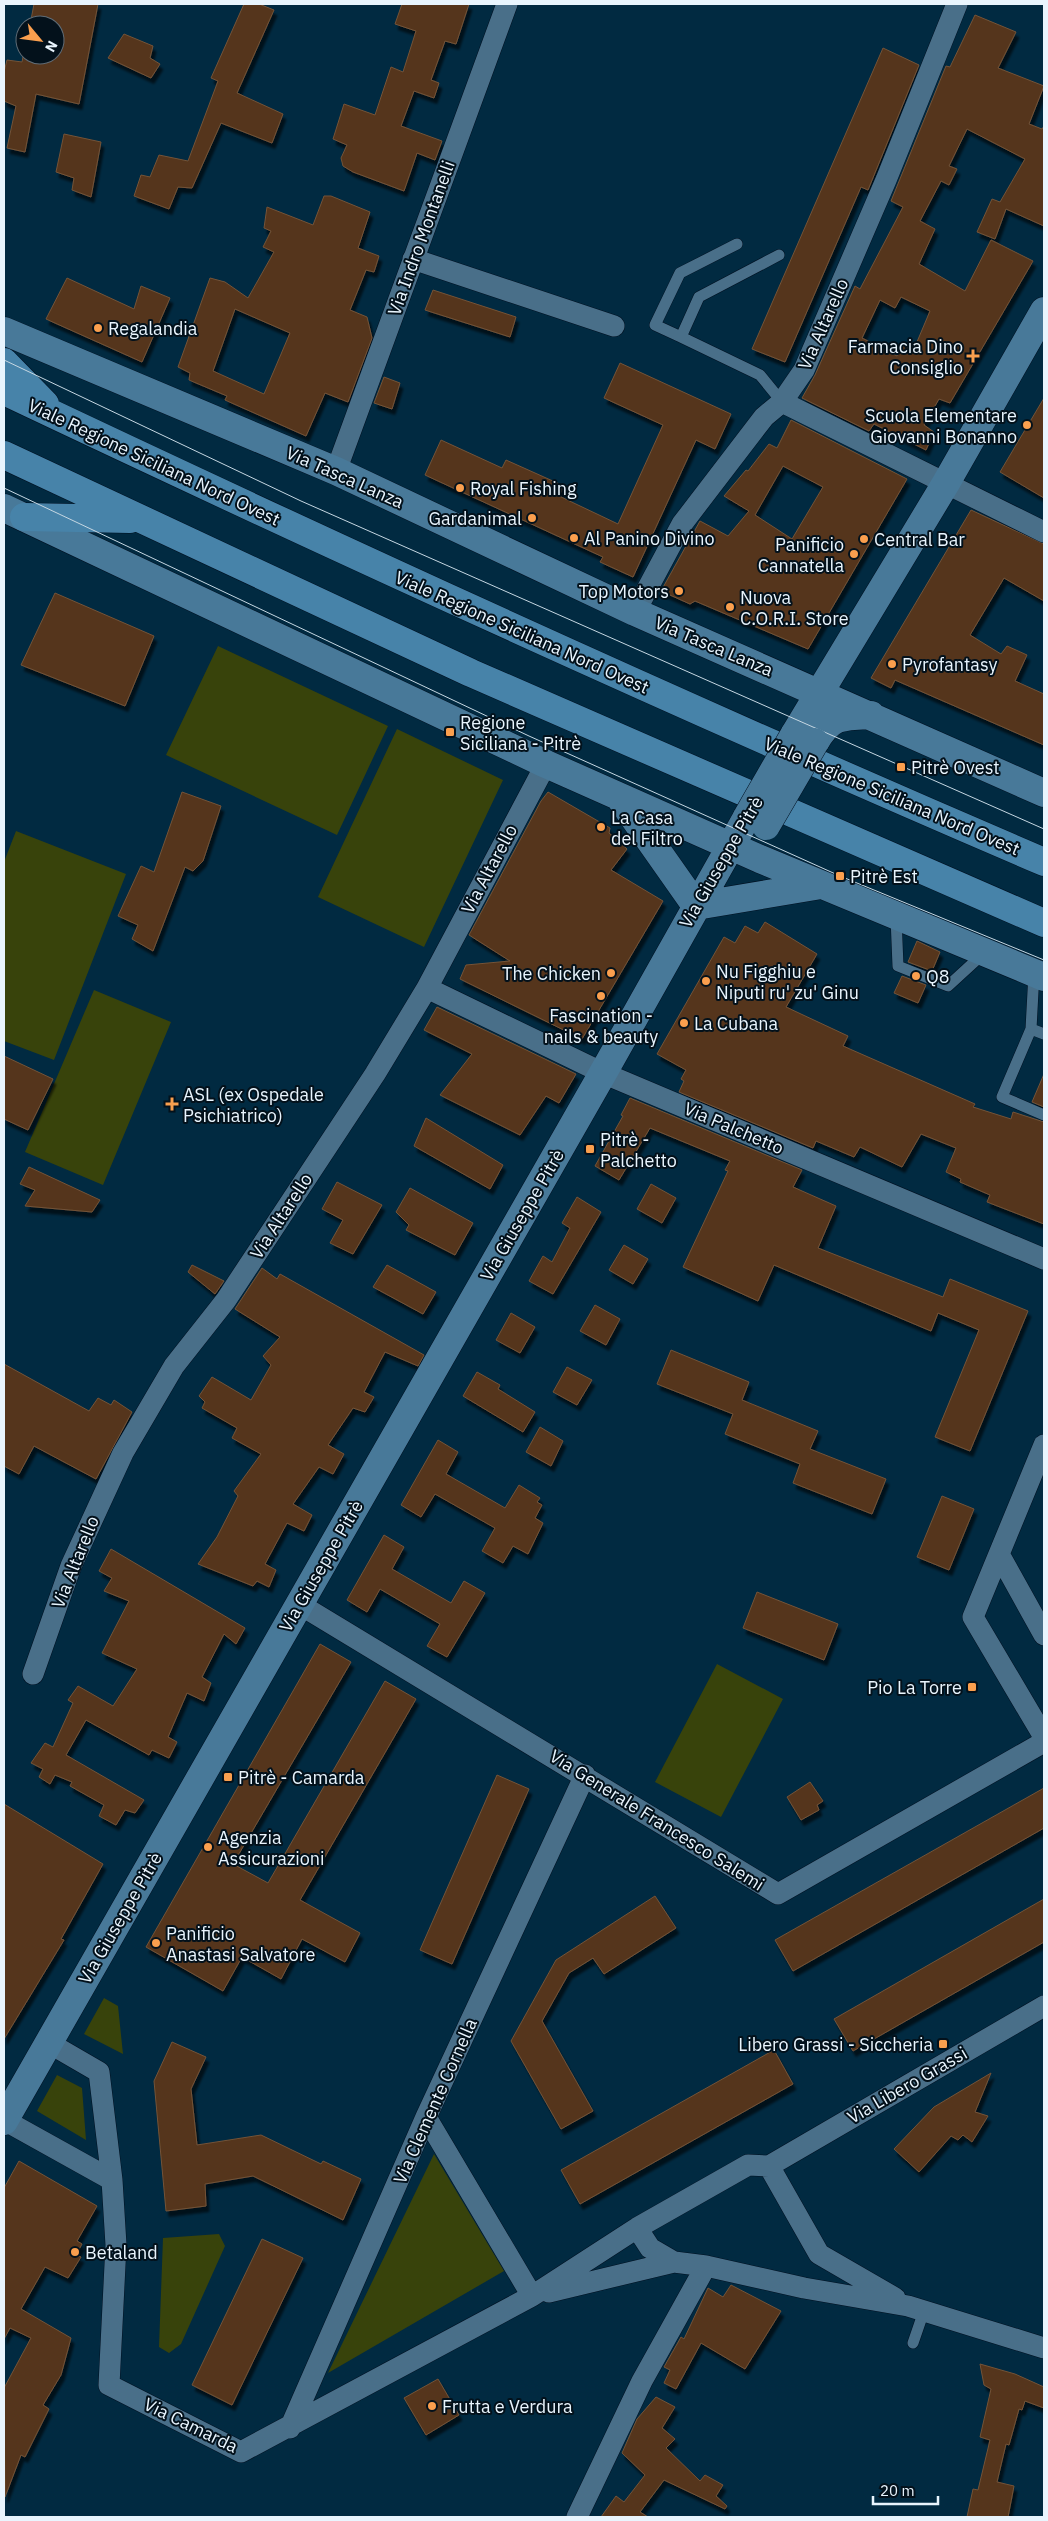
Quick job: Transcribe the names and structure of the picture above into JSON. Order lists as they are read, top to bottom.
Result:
{
  "streets": {
    "main road": ["Viale Regione Siciliana Nord Ovest"],
    "street": [
      "Via Indro Montanelli",
      "Via Altarello",
      "Via Tasca Lanza",
      "Via Giuseppe Pitrè",
      "Via Palchetto",
      "Via Generale Francesco Salemi",
      "Via Libero Grassi",
      "Via Clemente Cornella",
      "Via Camarda"
    ]
  },
  "crossings": [
    ["Via Indro Montanelli", "Via Tasca Lanza"],
    ["Via Altarello", "Via Tasca Lanza"],
    ["Via Altarello", "Via Palchetto"],
    ["Via Tasca Lanza", "Via Giuseppe Pitrè"],
    ["Via Giuseppe Pitrè", "Via Palchetto"],
    ["Via Giuseppe Pitrè", "Via Generale Francesco Salemi"],
    ["Via Giuseppe Pitrè", "Via Camarda"],
    ["Via Generale Francesco Salemi", "Via Clemente Cornella"],
    ["Via Clemente Cornella", "Via Camarda"]
  ],
  "places": {
    "other": [
      "Regalandia",
      "Scuola Elementare Giovanni Bonanno",
      "Royal Fishing",
      "Gardanimal",
      "Al Panino Divino",
      "Central Bar",
      "Panificio Cannatella",
      "Top Motors",
      "Nuova C.O.R.I. Store",
      "Pyrofantasy",
      "La Casa del Filtro",
      "The Chicken",
      "Q8",
      "Nu Figghiu e Niputi ru' zu' Ginu",
      "Fascination - nails & beauty",
      "La Cubana",
      "Agenzia Assicurazioni",
      "Panificio Anastasi Salvatore",
      "Betaland",
      "Frutta e Verdura"
    ],
    "health": ["Farmacia Dino Consiglio", "ASL (ex Ospedale Psichiatrico)"],
    "transit": [
      "Regione Siciliana - Pitrè",
      "Pitrè Ovest",
      "Pitrè Est",
      "Pitrè - Palchetto",
      "Pio La Torre",
      "Pitrè - Camarda",
      "Libero Grassi - Siccheria"
    ]
  },
  "scale_bar": "20 m",
  "north": "bottom right"
}
